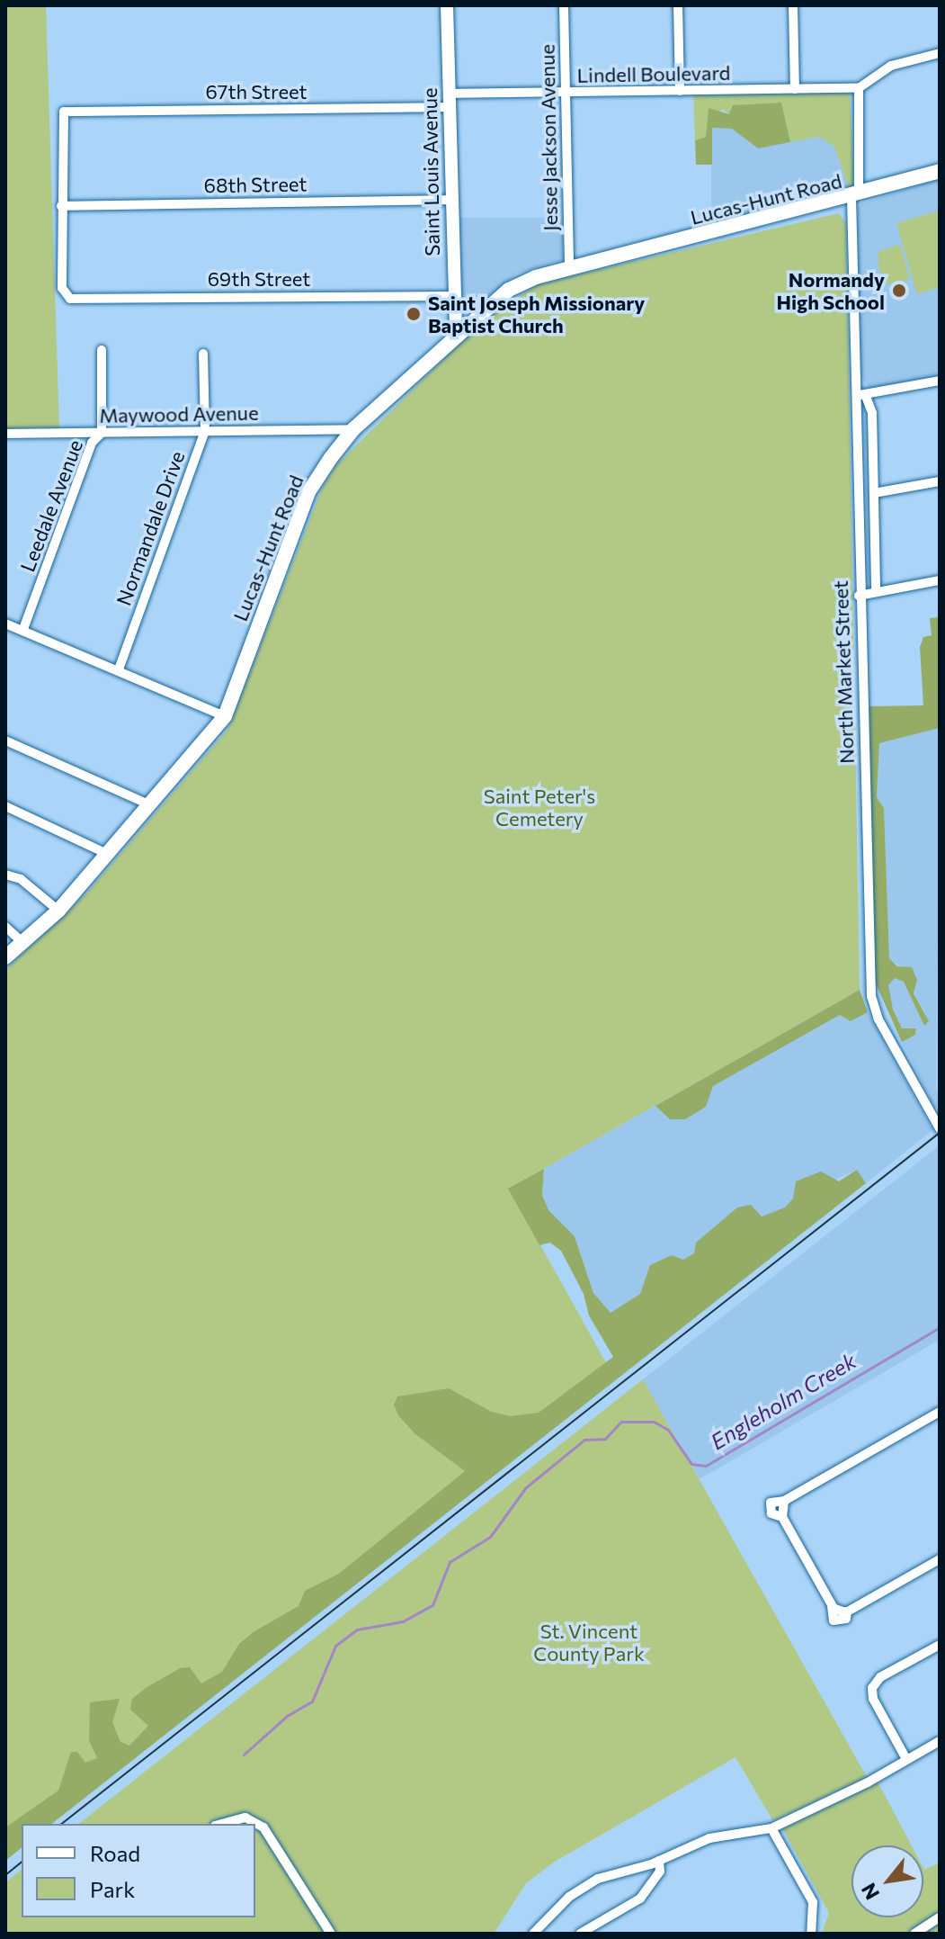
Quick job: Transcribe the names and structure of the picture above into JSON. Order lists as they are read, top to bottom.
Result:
{
  "streets": {
    "main road": ["Lucas-Hunt Road"],
    "street": [
      "Lindell Boulevard",
      "67th Street",
      "Jesse Jackson Avenue",
      "Saint Louis Avenue",
      "68th Street",
      "69th Street",
      "Maywood Avenue",
      "Leedale Avenue",
      "Normandale Drive",
      "North Market Street"
    ]
  },
  "crossings": [
    ["Lindell Boulevard", "67th Street"],
    ["Lindell Boulevard", "Jesse Jackson Avenue"],
    ["Lindell Boulevard", "Saint Louis Avenue"],
    ["Lindell Boulevard", "North Market Street"],
    ["67th Street", "Saint Louis Avenue"],
    ["67th Street", "68th Street"],
    ["67th Street", "69th Street"],
    ["Jesse Jackson Avenue", "Lucas-Hunt Road"],
    ["Saint Louis Avenue", "68th Street"],
    ["Saint Louis Avenue", "Lucas-Hunt Road"],
    ["Saint Louis Avenue", "69th Street"],
    ["68th Street", "69th Street"],
    ["Lucas-Hunt Road", "Maywood Avenue"],
    ["Lucas-Hunt Road", "North Market Street"],
    ["Maywood Avenue", "Leedale Avenue"],
    ["Maywood Avenue", "Normandale Drive"]
  ],
  "water": ["Engleholm Creek"],
  "parks": ["Saint Peter's Cemetery", "St. Vincent County Park"],
  "places": ["Normandy High School", "Saint Joseph Missionary Baptist Church"],
  "legend": ["Road", "Park"],
  "north": "bottom left"
}
